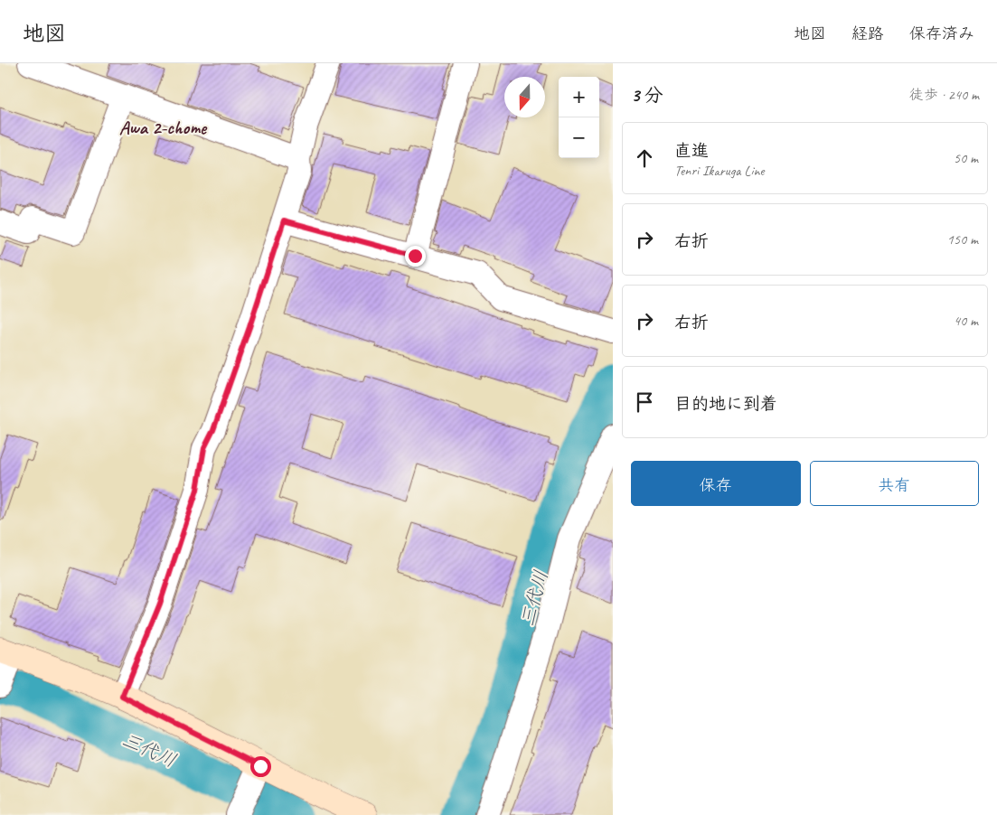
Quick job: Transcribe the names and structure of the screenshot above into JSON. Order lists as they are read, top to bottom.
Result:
{
  "districts": ["Awa 2-chome"],
  "water": ["三代川"],
  "north": "bottom",
  "page": {
    "header": "地図",
    "nav": ["地図", "経路", "保存済み"],
    "heading": ["3 分", "徒歩 · 240 m"],
    "map_buttons": ["+", "−"],
    "list": [
      ["直進", "Tenri Ikaruga Line", "50 m"],
      ["右折", "150 m"],
      ["右折", "40 m"],
      "目的地に到着"
    ],
    "buttons": ["保存", "共有"]
  }
}
